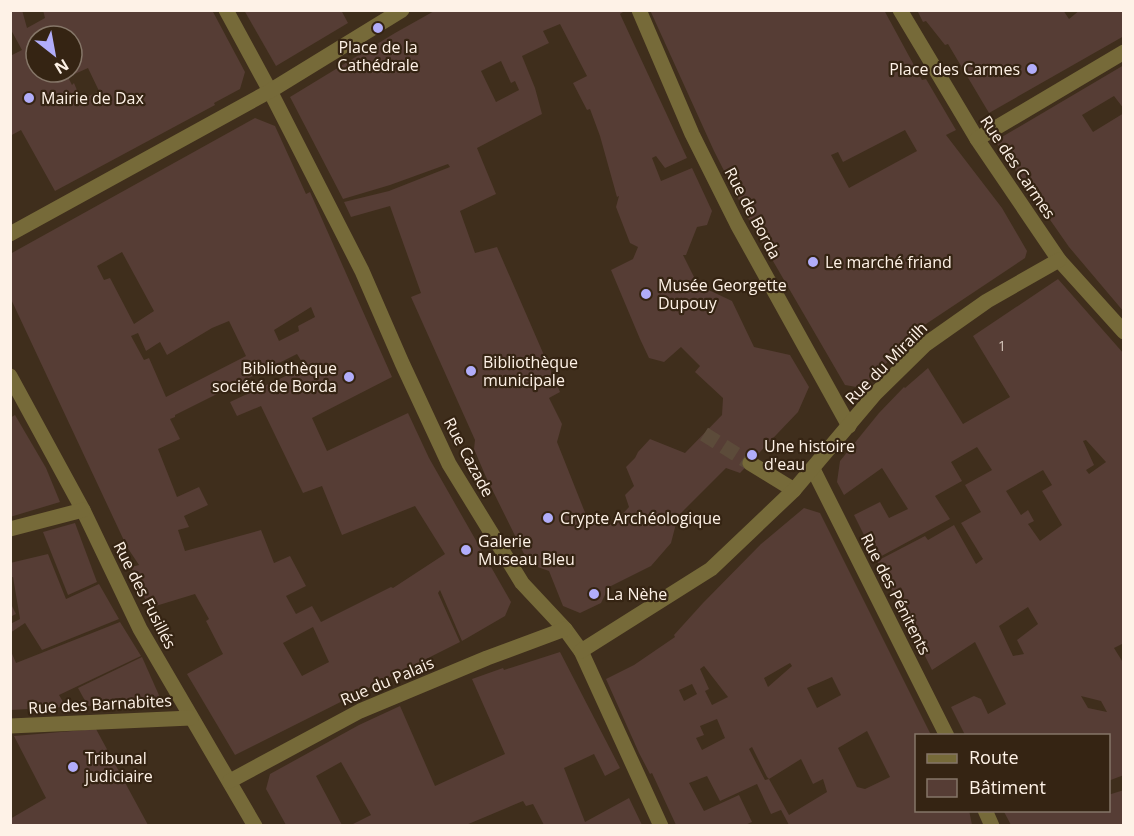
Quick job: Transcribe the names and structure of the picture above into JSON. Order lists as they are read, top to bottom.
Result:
{
  "streets": {
    "street": [
      "Rue des Carmes",
      "Rue de Borda",
      "Rue du Mirailh",
      "Rue Cazade",
      "Rue des Pénitents",
      "Rue des Fusillés",
      "Rue du Palais",
      "Rue des Barnabites"
    ]
  },
  "crossings": [
    ["Rue des Carmes", "Rue du Mirailh"],
    ["Rue de Borda", "Rue du Mirailh"],
    ["Rue du Mirailh", "Rue Cazade"],
    ["Rue du Mirailh", "Rue des Pénitents"],
    ["Rue Cazade", "Rue du Palais"],
    ["Rue des Fusillés", "Rue du Palais"],
    ["Rue des Fusillés", "Rue des Barnabites"]
  ],
  "places": [
    "Place de la Cathédrale",
    "Place des Carmes",
    "Mairie de Dax",
    "Le marché friand",
    "Musée Georgette Dupouy",
    "Bibliothèque municipale",
    "Bibliothèque société de Borda",
    "Une histoire d'eau",
    "Crypte Archéologique",
    "Galerie Museau Bleu",
    "La Nèhe",
    "Tribunal judiciaire"
  ],
  "house_numbers": ["1"],
  "legend": ["Route", "Bâtiment"],
  "north": "bottom right"
}
